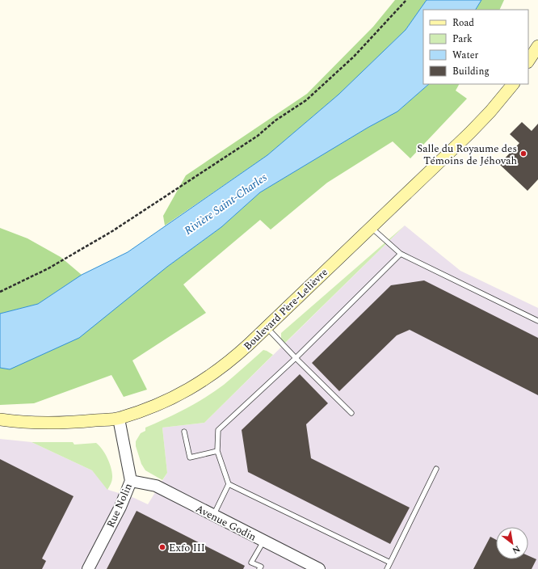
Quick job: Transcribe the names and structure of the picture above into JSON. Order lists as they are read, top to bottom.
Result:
{
  "streets": {
    "main road": ["Boulevard Père-Lelièvre"],
    "street": ["Rue Nolin", "Avenue Godin"]
  },
  "crossings": [
    ["Boulevard Père-Lelièvre", "Rue Nolin"],
    ["Rue Nolin", "Avenue Godin"]
  ],
  "water": ["Rivière Saint-Charles"],
  "places": ["Salle du Royaume des Témoins de Jéhovah", "Exfo III"],
  "legend": [
    "Road",
    "Park",
    "Water",
    "Building"
  ],
  "north": "bottom right"
}
